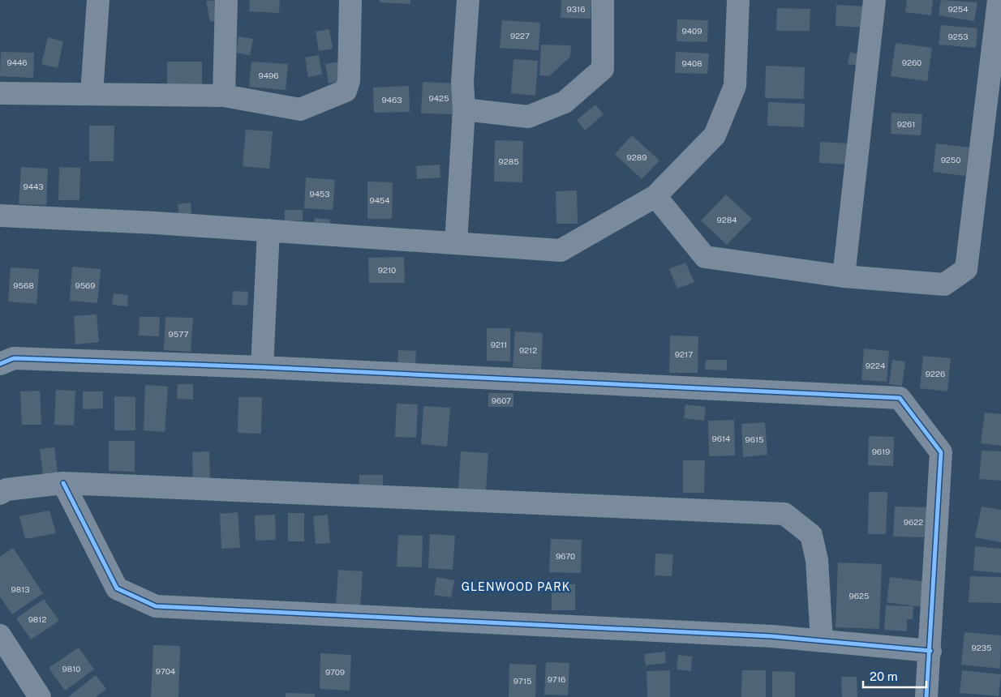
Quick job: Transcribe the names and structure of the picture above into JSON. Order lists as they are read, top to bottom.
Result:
{
  "districts": ["GLENWOOD PARK"],
  "house_numbers": [
    "9316",
    "9254",
    "9409",
    "9227",
    "9253",
    "9446",
    "9260",
    "9408",
    "9496",
    "9425",
    "9463",
    "9261",
    "9289",
    "9250",
    "9285",
    "9443",
    "9453",
    "9454",
    "9284",
    "9210",
    "9568",
    "9569",
    "9577",
    "9211",
    "9212",
    "9217",
    "9224",
    "9226",
    "9607",
    "9614",
    "9615",
    "9619",
    "9622",
    "9670",
    "9813",
    "9625",
    "9812",
    "9235",
    "9810",
    "9704",
    "9709",
    "9716",
    "9715"
  ],
  "scale_bar": "20 m"
}
